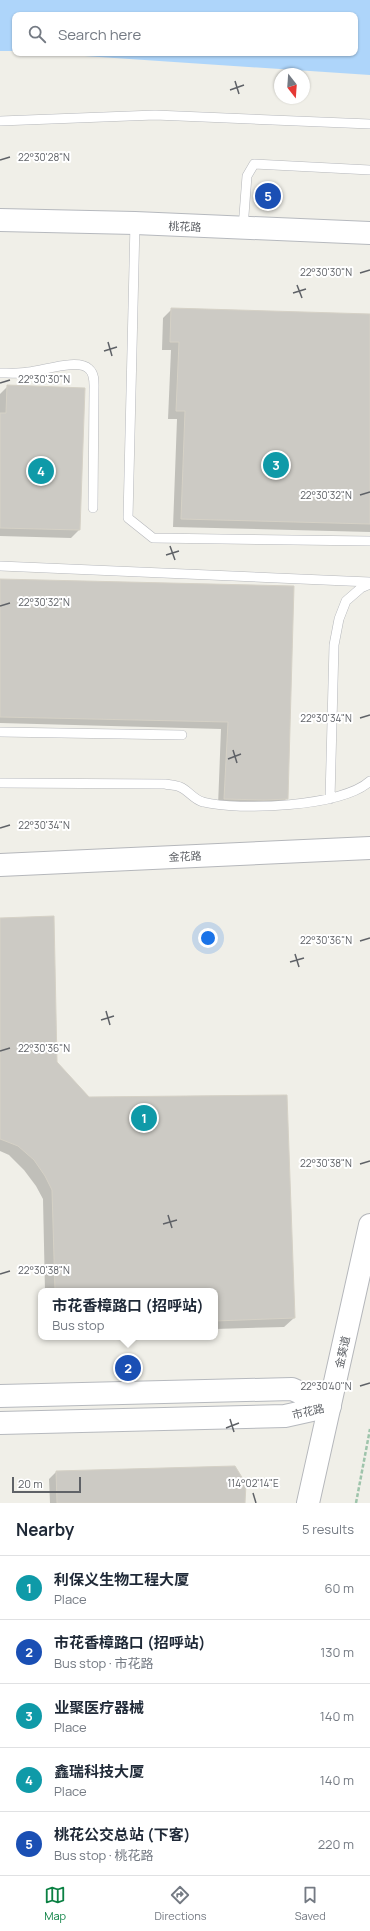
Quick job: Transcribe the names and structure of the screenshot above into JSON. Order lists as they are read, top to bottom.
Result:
{
  "streets": {
    "main road": [
      "桃花路",
      "金花路",
      "金葵道",
      "市花路"
    ]
  },
  "crossings": [
    ["金葵道", "市花路"]
  ],
  "scale_bar": "20 m",
  "north": "bottom",
  "page": {
    "search": "Search here",
    "pins": [
      "5",
      "3",
      "4",
      "1",
      "2"
    ],
    "popup": ["市花香樟路口 (招呼站)", "Bus stop"],
    "scale": "20 m",
    "heading": ["Nearby", "5 results"],
    "list": [
      {
        "mark": "1",
        "name": "利保义生物工程大厦",
        "note": "Place",
        "value": "60 m"
      },
      {
        "mark": "2",
        "name": "市花香樟路口 (招呼站)",
        "note": "Bus stop · 市花路",
        "value": "130 m"
      },
      {
        "mark": "3",
        "name": "业聚医疗器械",
        "note": "Place",
        "value": "140 m"
      },
      {
        "mark": "4",
        "name": "鑫瑞科技大厦",
        "note": "Place",
        "value": "140 m"
      },
      {
        "mark": "5",
        "name": "桃花公交总站 (下客)",
        "note": "Bus stop · 桃花路",
        "value": "220 m"
      }
    ],
    "nav": ["Map", "Directions", "Saved"]
  },
  "coordinates": [
    "22°30'28\"N",
    "22°30'30\"N",
    "22°30'32\"N",
    "22°30'34\"N",
    "22°30'36\"N",
    "22°30'38\"N",
    "22°30'40\"N",
    "114°02'14\"E"
  ]
}
